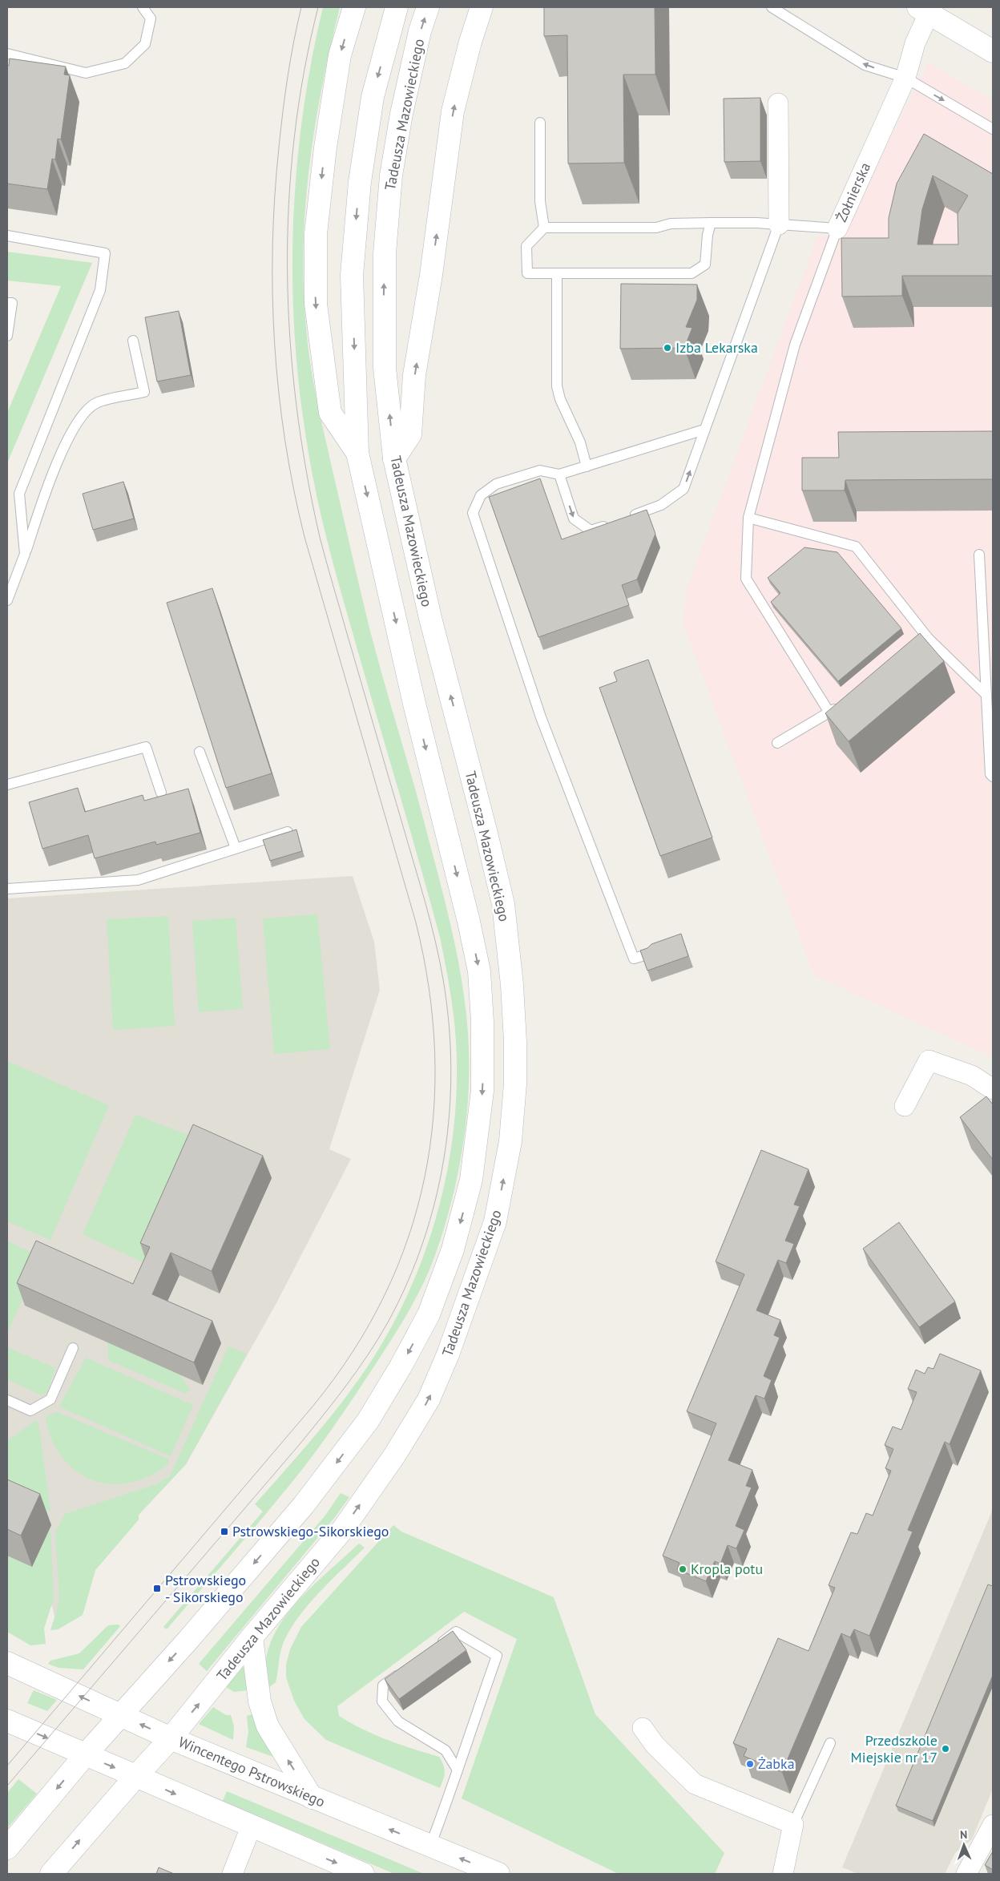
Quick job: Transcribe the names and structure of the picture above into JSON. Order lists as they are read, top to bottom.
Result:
{
  "streets": {
    "street": ["Tadeusza Mazowieckiego", "Żołnierska", "Wincentego Pstrowskiego"]
  },
  "crossings": [
    ["Tadeusza Mazowieckiego", "Wincentego Pstrowskiego"]
  ],
  "places": {
    "other": [
      "Izba Lekarska",
      "Kropla potu",
      "Przedszkole Miejskie nr 17",
      "Żabka"
    ],
    "transit": ["Pstrowskiego-Sikorskiego", "Pstrowskiego - Sikorskiego"]
  },
  "north": "top"
}
